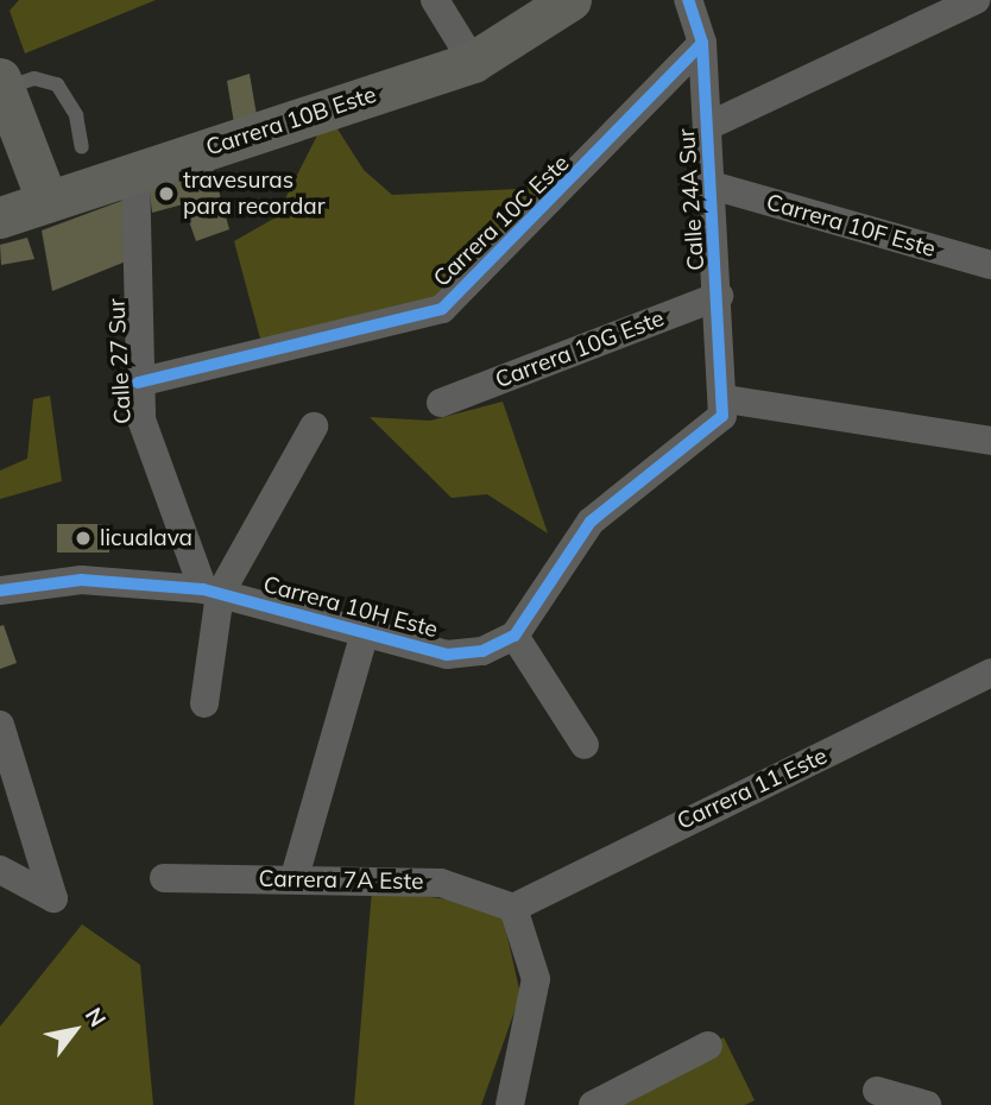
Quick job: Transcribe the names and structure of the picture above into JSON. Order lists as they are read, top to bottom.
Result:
{
  "streets": {
    "street": [
      "Carrera 10B Este",
      "Calle 24A Sur",
      "Carrera 10C Este",
      "Carrera 10F Este",
      "Carrera 10G Este",
      "Calle 27 Sur",
      "Carrera 10H Este",
      "Carrera 11 Este",
      "Carrera 7A Este"
    ]
  },
  "crossings": [
    ["Carrera 10B Este", "Calle 27 Sur"],
    ["Calle 24A Sur", "Carrera 10C Este"],
    ["Calle 24A Sur", "Carrera 10F Este"],
    ["Calle 24A Sur", "Carrera 10G Este"],
    ["Carrera 10C Este", "Calle 27 Sur"],
    ["Calle 27 Sur", "Carrera 10H Este"],
    ["Carrera 11 Este", "Carrera 7A Este"]
  ],
  "places": ["travesuras para recordar", "licualava"],
  "north": "top right"
}
